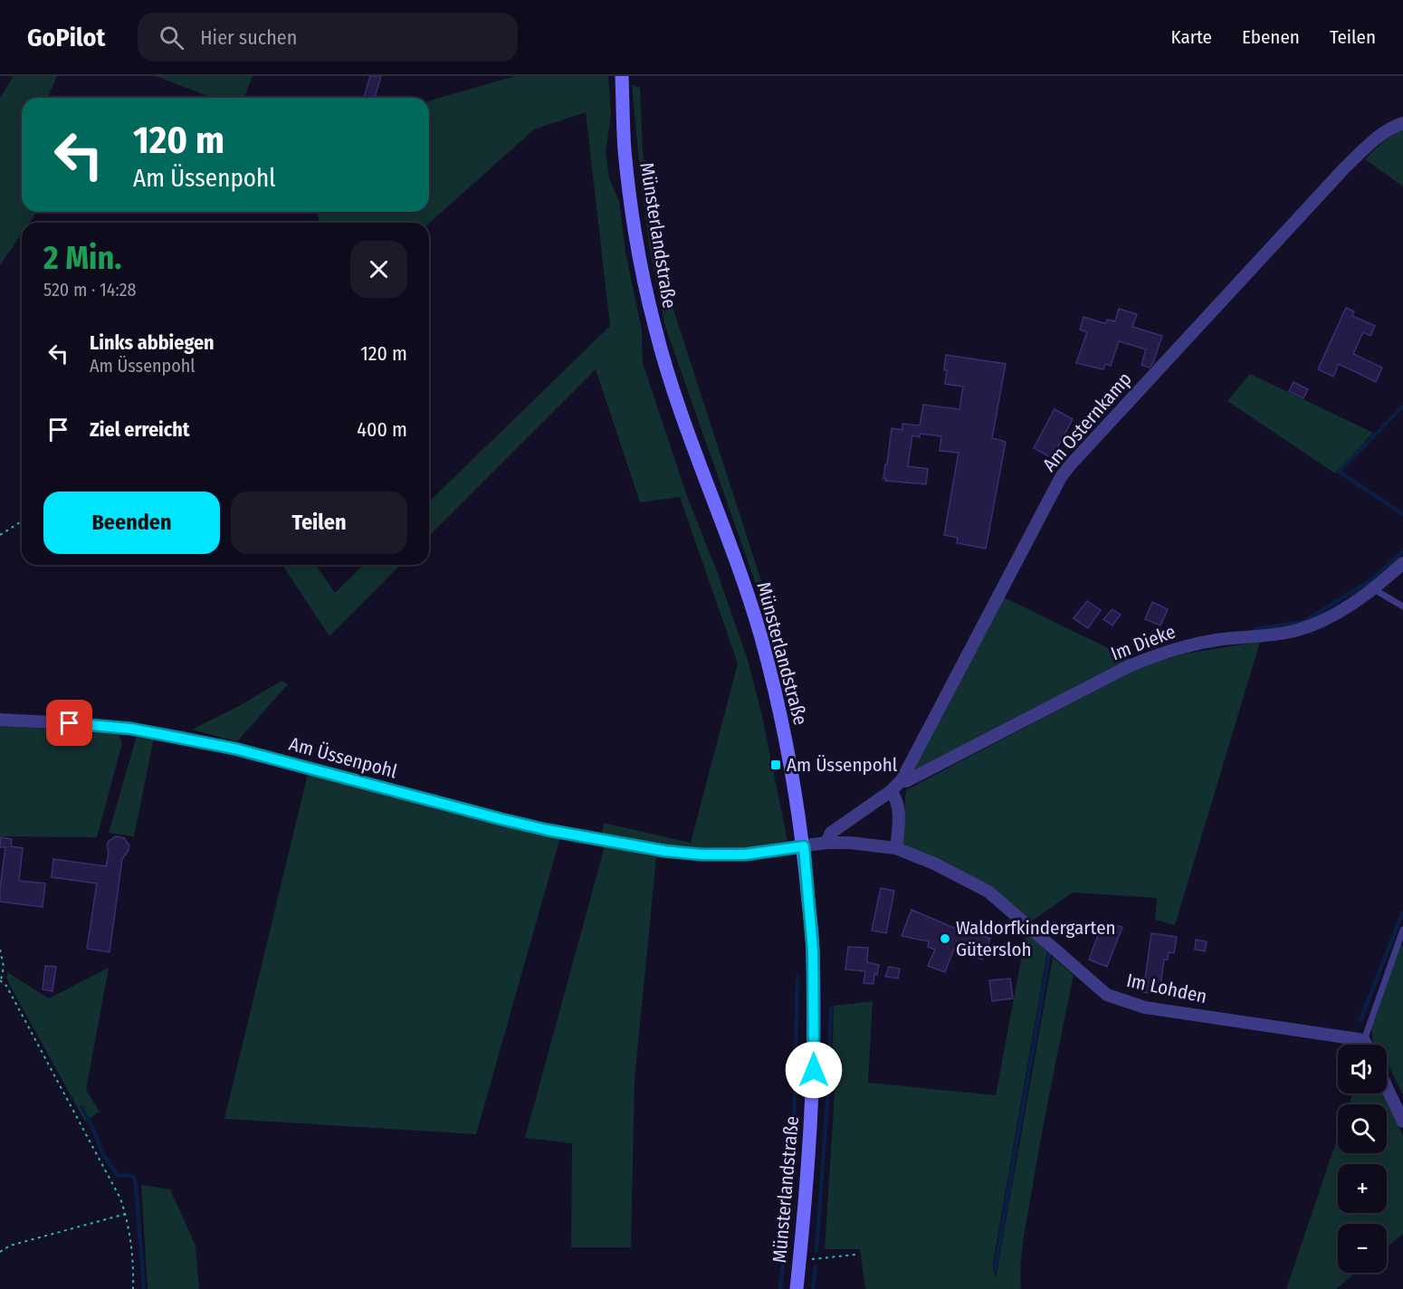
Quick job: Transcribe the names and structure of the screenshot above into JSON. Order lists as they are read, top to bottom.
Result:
{
  "streets": {
    "main road": ["Münsterlandstraße"],
    "street": [
      "Am Osternkamp",
      "Im Dieke",
      "Am Üssenpohl",
      "Im Lohden"
    ]
  },
  "crossings": [
    ["Münsterlandstraße", "Am Üssenpohl"],
    ["Münsterlandstraße", "Im Lohden"],
    ["Am Osternkamp", "Im Dieke"],
    ["Am Osternkamp", "Im Lohden"],
    ["Am Üssenpohl", "Im Lohden"]
  ],
  "places": {
    "transit": ["Am Üssenpohl"],
    "other": ["Waldorfkindergarten Gütersloh"]
  },
  "page": {
    "header": "GoPilot",
    "search": "Hier suchen",
    "nav": ["Karte", "Ebenen", "Teilen"],
    "turn": ["120 m", "Am Üssenpohl"],
    "heading": ["2 Min.", "520 m · 14:28"],
    "list": [
      {
        "name": "Links abbiegen",
        "note": "Am Üssenpohl",
        "value": "120 m"
      },
      {
        "name": "Ziel erreicht",
        "value": "400 m"
      }
    ],
    "buttons": ["Beenden", "Teilen"],
    "map_buttons": ["+", "−"]
  }
}
